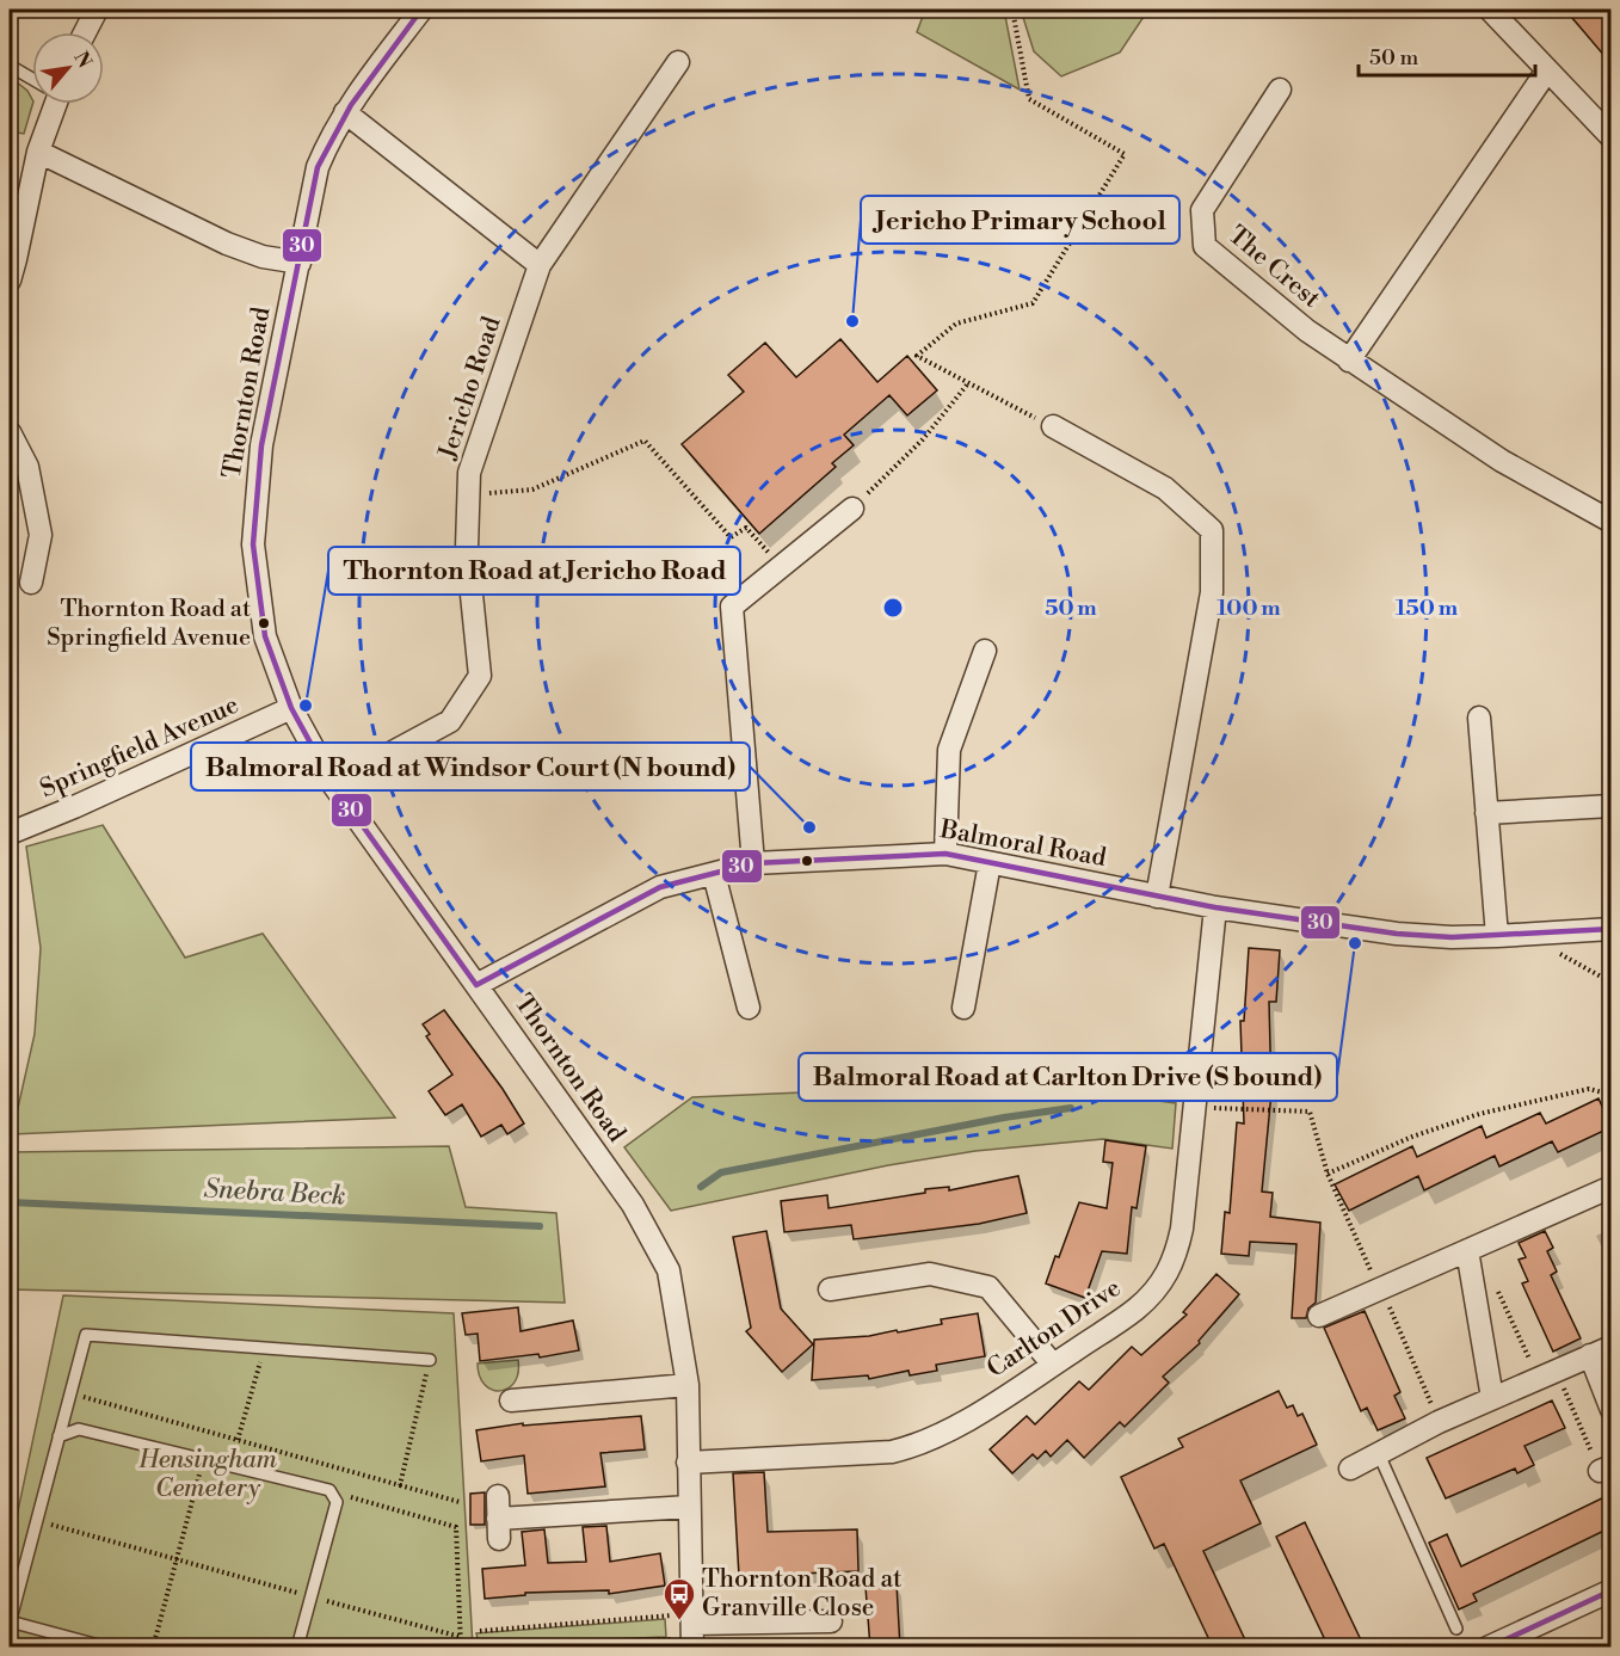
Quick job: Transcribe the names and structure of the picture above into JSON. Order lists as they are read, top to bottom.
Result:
{
  "streets": {
    "street": [
      "The Crest",
      "Jericho Road",
      "Thornton Road",
      "Springfield Avenue",
      "Balmoral Road",
      "Carlton Drive"
    ]
  },
  "crossings": [
    ["Jericho Road", "Thornton Road"],
    ["Thornton Road", "Springfield Avenue"],
    ["Thornton Road", "Balmoral Road"],
    ["Thornton Road", "Carlton Drive"],
    ["Balmoral Road", "Carlton Drive"]
  ],
  "water": ["Snebra Beck"],
  "parks": ["Hensingham Cemetery"],
  "places": {
    "other": [
      "Jericho Primary School",
      "Thornton Road at Springfield Avenue",
      "Thornton Road at Jericho Road",
      "Balmoral Road at Windsor Court (N bound)",
      "Balmoral Road at Carlton Drive (S bound)"
    ],
    "bus stop": ["Thornton Road at Granville Close"]
  },
  "lines": ["transit line 30"],
  "scale_bar": "50 m",
  "north": "top right",
  "rings": ["50 m", "100 m", "150 m"]
}
